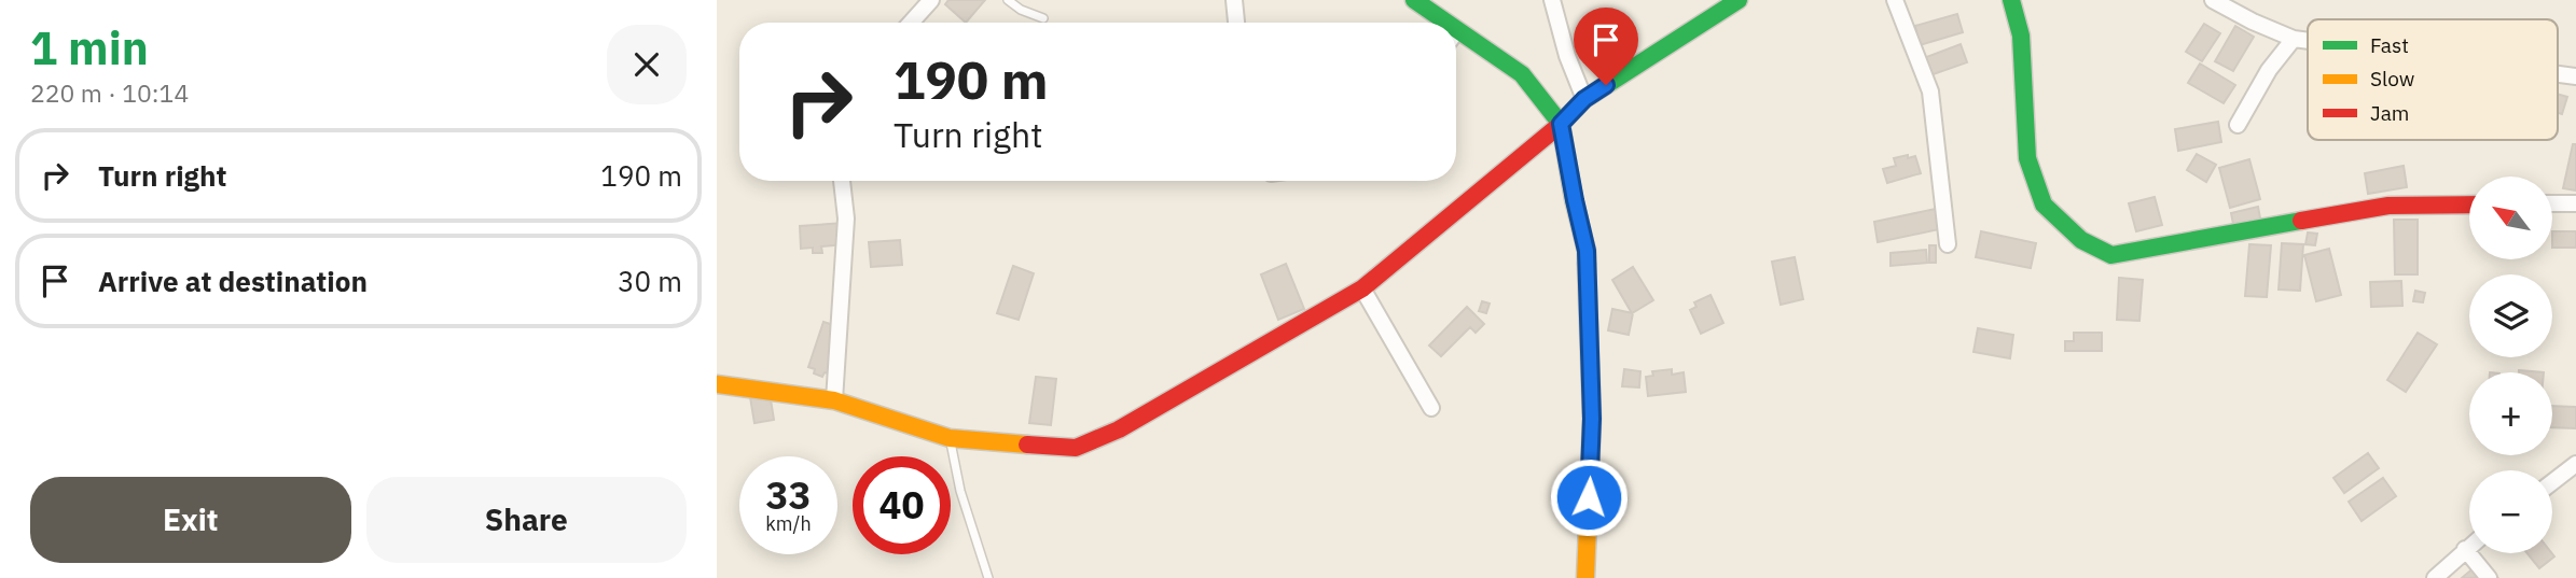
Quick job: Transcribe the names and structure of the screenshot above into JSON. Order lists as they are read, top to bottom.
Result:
{
  "legend": ["Fast", "Slow", "Jam"],
  "north": "top left",
  "page": {
    "heading": ["1 min", "220 m · 10:14"],
    "turn": ["190 m", "Turn right"],
    "list": [
      {
        "name": "Turn right",
        "value": "190 m"
      },
      {
        "name": "Arrive at destination",
        "value": "30 m"
      }
    ],
    "map_buttons": ["+", "−"],
    "speed": "33 km/h",
    "limit": "40",
    "buttons": ["Exit", "Share"]
  }
}
